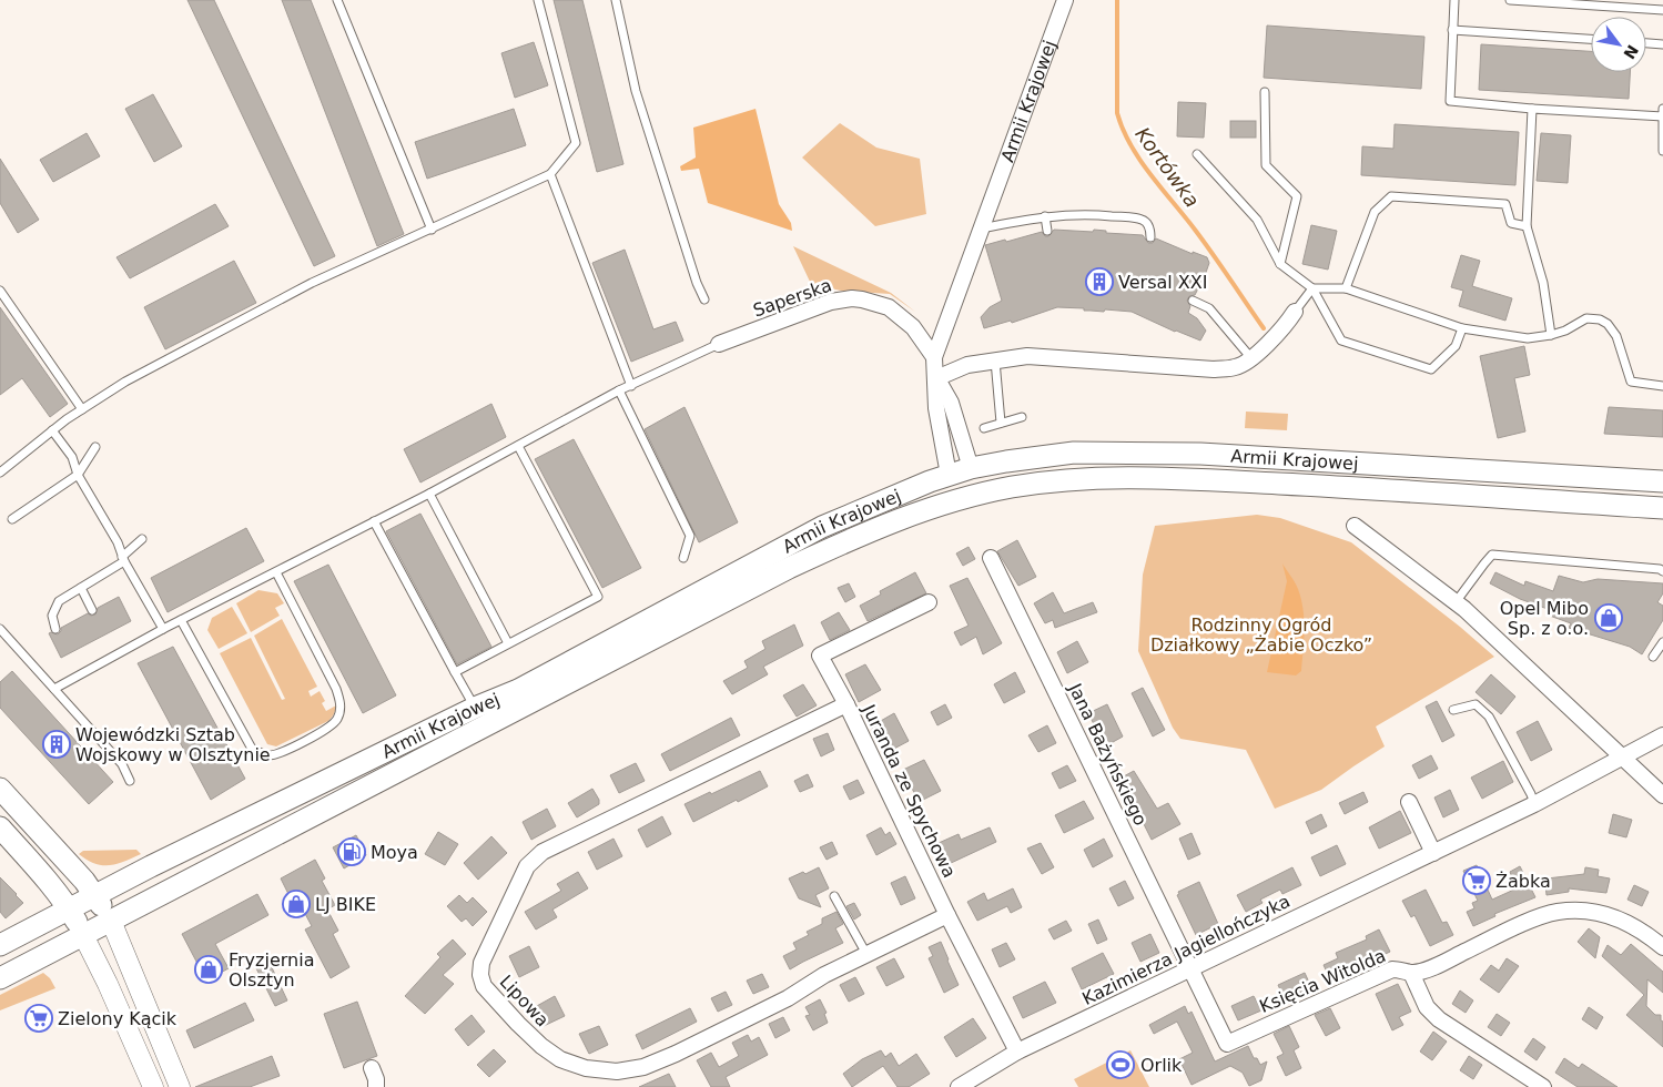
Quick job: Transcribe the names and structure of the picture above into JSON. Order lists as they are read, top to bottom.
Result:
{
  "streets": {
    "main road": ["Armii Krajowej"],
    "street": [
      "Saperska",
      "Jana Bażyńskiego",
      "Juranda ze Spychowa",
      "Kazimierza Jagiellończyka",
      "Księcia Witolda",
      "Lipowa"
    ]
  },
  "crossings": [
    ["Armii Krajowej", "Saperska"],
    ["Jana Bażyńskiego", "Kazimierza Jagiellończyka"],
    ["Jana Bażyńskiego", "Księcia Witolda"],
    ["Juranda ze Spychowa", "Kazimierza Jagiellończyka"],
    ["Juranda ze Spychowa", "Lipowa"],
    ["Kazimierza Jagiellończyka", "Księcia Witolda"]
  ],
  "water": ["Kortówka"],
  "parks": ["Rodzinny Ogród Działkowy „Żabie Oczko”"],
  "places": {
    "building": ["Versal XXI", "Wojewódzki Sztab Wojskowy w Olsztynie"],
    "shop": ["Opel Mibo Sp. z o.o.", "LJ BIKE", "Fryzjernia Olsztyn"],
    "fuel station": ["Moya"],
    "supermarket": ["Żabka", "Zielony Kącik"],
    "sports": ["Orlik"]
  },
  "north": "bottom right"
}
